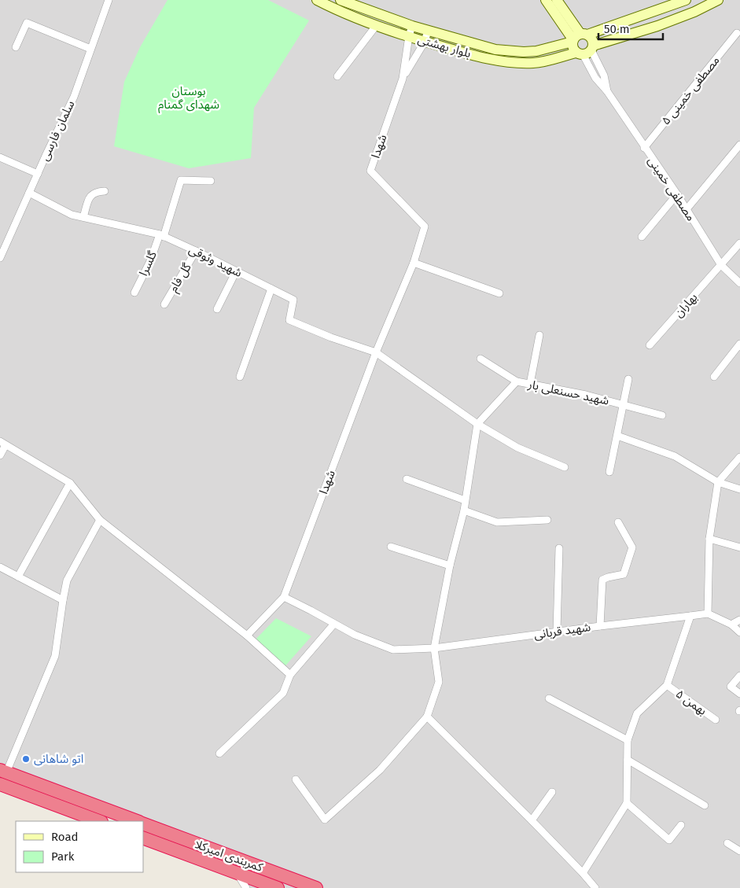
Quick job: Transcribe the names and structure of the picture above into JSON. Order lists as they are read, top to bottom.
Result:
{
  "streets": {
    "highway": ["کمربندی امیرکلا"],
    "main road": ["بلوار بهشتی"],
    "street": [
      "مصطفی خمینی ۵",
      "سلمان فارسی",
      "شهدا",
      "مصطفی خمینی",
      "شهید وثوقی",
      "گلسرا",
      "گل فام",
      "بهاران",
      "شهید حسنعلی بار",
      "شهید قربانی",
      "بهمن ۵"
    ]
  },
  "crossings": [
    ["بلوار بهشتی", "شهدا"],
    ["بلوار بهشتی", "مصطفی خمینی"],
    ["مصطفی خمینی ۵", "مصطفی خمینی"],
    ["سلمان فارسی", "شهید وثوقی"],
    ["شهدا", "شهید وثوقی"],
    ["شهدا", "شهید قربانی"],
    ["مصطفی خمینی", "بهاران"],
    ["شهید وثوقی", "گلسرا"],
    ["شهید وثوقی", "گل فام"]
  ],
  "parks": ["بوستان شهدای گمنام"],
  "places": ["اتو شاهانی"],
  "legend": ["Road", "Park"],
  "scale_bar": "50 m"
}
